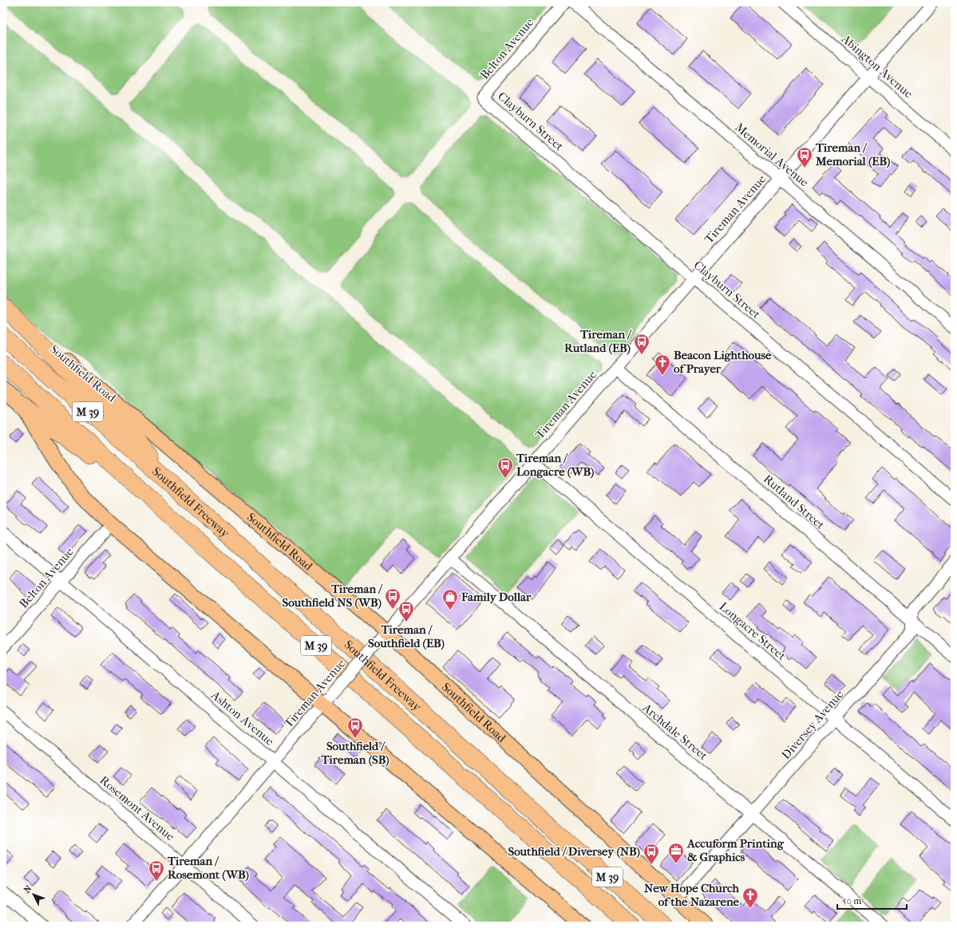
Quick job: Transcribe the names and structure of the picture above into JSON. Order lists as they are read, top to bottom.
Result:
{
  "streets": {
    "highway": ["M 39", "Southfield Freeway"],
    "main road": ["Southfield Road"],
    "street": [
      "Belton Avenue",
      "Abington Avenue",
      "Clayburn Street",
      "Memorial Avenue",
      "Tireman Avenue",
      "Rutland Street",
      "Longacre Street",
      "Ashton Avenue",
      "Diversey Avenue",
      "Archdale Street",
      "Rosemont Avenue"
    ]
  },
  "crossings": [
    ["Belton Avenue", "Clayburn Street"],
    ["Belton Avenue", "Ashton Avenue"],
    ["Abington Avenue", "Tireman Avenue"],
    ["Clayburn Street", "Tireman Avenue"],
    ["Memorial Avenue", "Tireman Avenue"],
    ["Tireman Avenue", "Southfield Road"],
    ["Tireman Avenue", "Rutland Street"],
    ["Tireman Avenue", "Longacre Street"],
    ["Tireman Avenue", "Ashton Avenue"],
    ["Tireman Avenue", "Archdale Street"],
    ["Tireman Avenue", "Rosemont Avenue"],
    ["Southfield Road", "Diversey Avenue"],
    ["Rutland Street", "Diversey Avenue"],
    ["Longacre Street", "Diversey Avenue"],
    ["Diversey Avenue", "Archdale Street"]
  ],
  "places": {
    "bus stop": [
      "Tireman / Memorial (EB)",
      "Tireman / Rutland (EB)",
      "Tireman / Longacre (WB)",
      "Tireman / Southfield NS (WB)",
      "Tireman / Southfield (EB)",
      "Southfield / Tireman (SB)",
      "Southfield / Diversey (NB)",
      "Tireman / Rosemont (WB)"
    ],
    "church": ["Beacon Lighthouse of Prayer", "New Hope Church of the Nazarene"],
    "shop": ["Family Dollar"],
    "office": ["Accuform Printing & Graphics"]
  },
  "scale_bar": "50 m",
  "north": "top left"
}
